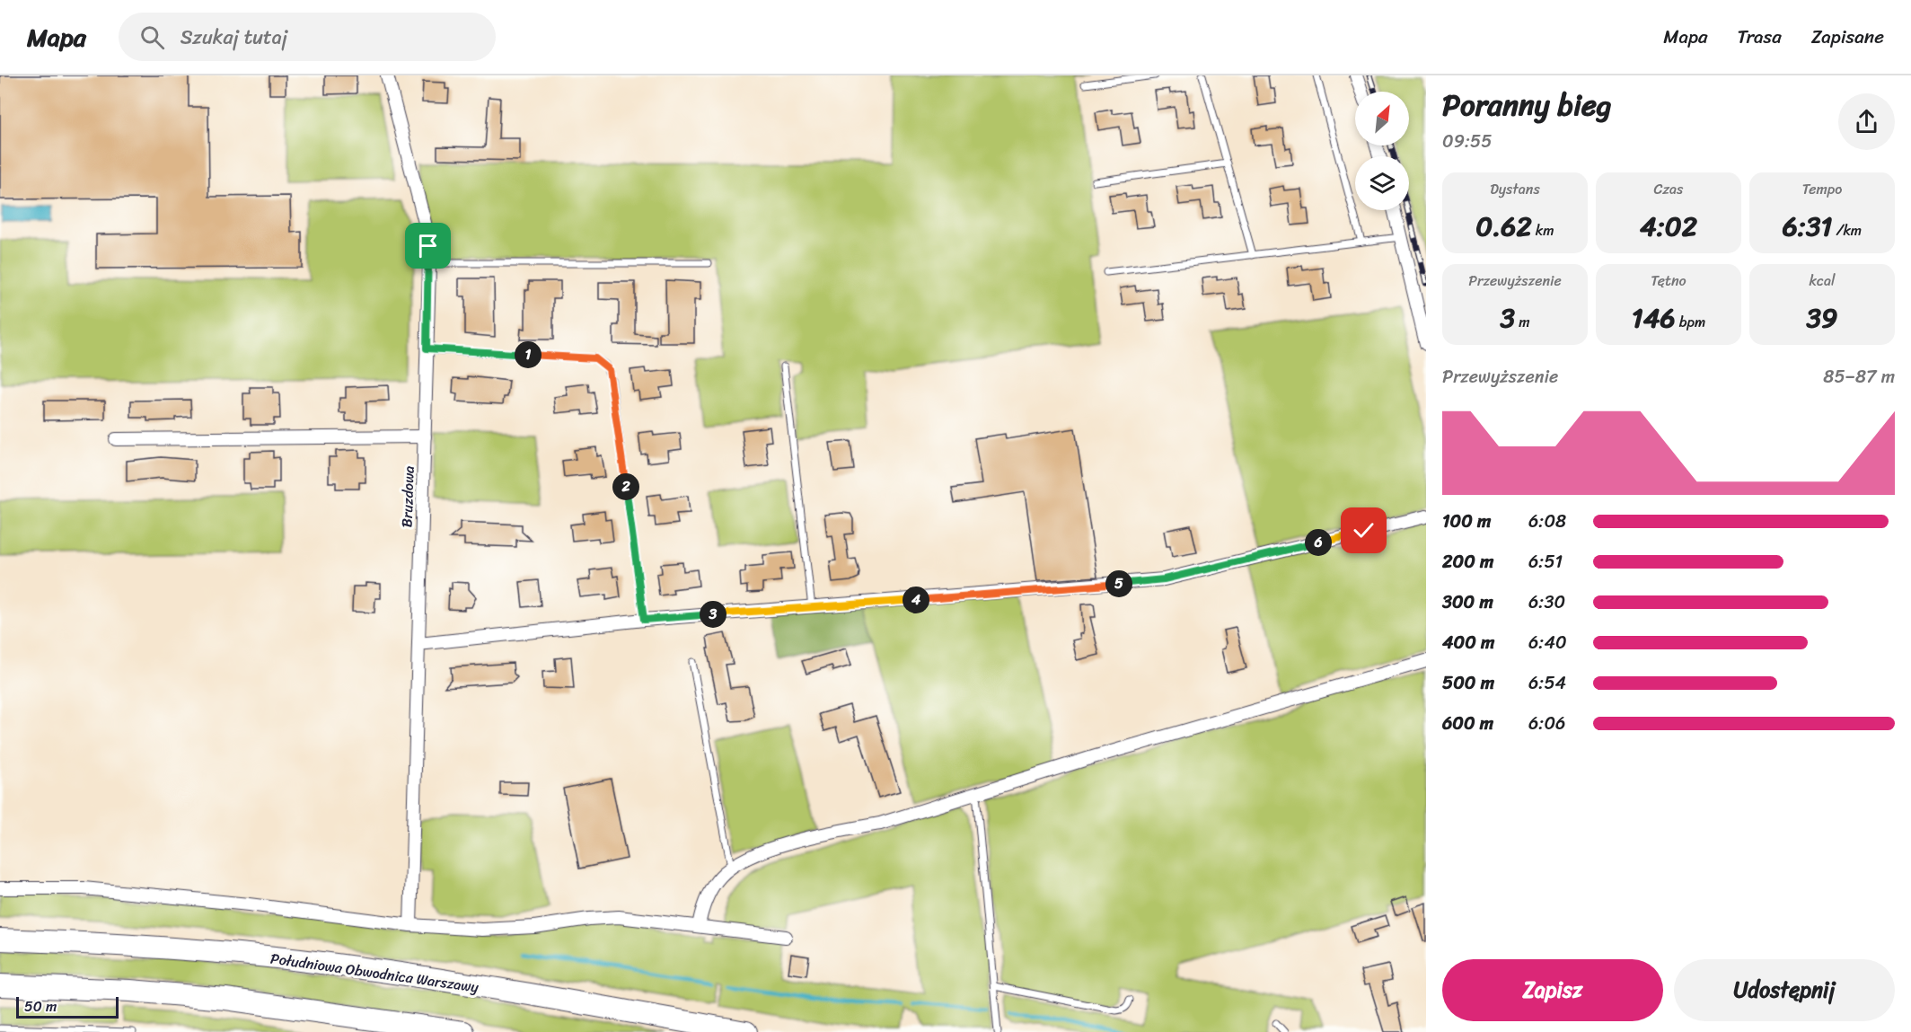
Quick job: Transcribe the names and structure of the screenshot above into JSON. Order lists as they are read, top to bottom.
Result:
{
  "streets": {
    "highway": ["Południowa Obwodnica Warszawy"],
    "street": ["Bruzdowa"]
  },
  "scale_bar": "50 m",
  "north": "top right",
  "page": {
    "header": "Mapa",
    "search": "Szukaj tutaj",
    "nav": ["Mapa", "Trasa", "Zapisane"],
    "heading": ["Poranny bieg", "09:55"],
    "stats": [
      ["Dystans", "0.62 km"],
      ["Czas", "4:02"],
      ["Tempo", "6:31 /km"],
      ["Przewyższenie", "3 m"],
      ["Tętno", "146 bpm"],
      ["kcal", "39"]
    ],
    "pins": [
      "1",
      "2",
      "6",
      "5",
      "4",
      "3"
    ],
    "chart": ["Przewyższenie", "85–87 m"],
    "list": [
      {
        "name": "100 m",
        "note": "6:08"
      },
      {
        "name": "200 m",
        "note": "6:51"
      },
      {
        "name": "300 m",
        "note": "6:30"
      },
      {
        "name": "400 m",
        "note": "6:40"
      },
      {
        "name": "500 m",
        "note": "6:54"
      },
      {
        "name": "600 m",
        "note": "6:06"
      }
    ],
    "buttons": ["Zapisz", "Udostępnij"],
    "scale": "50 m"
  }
}
